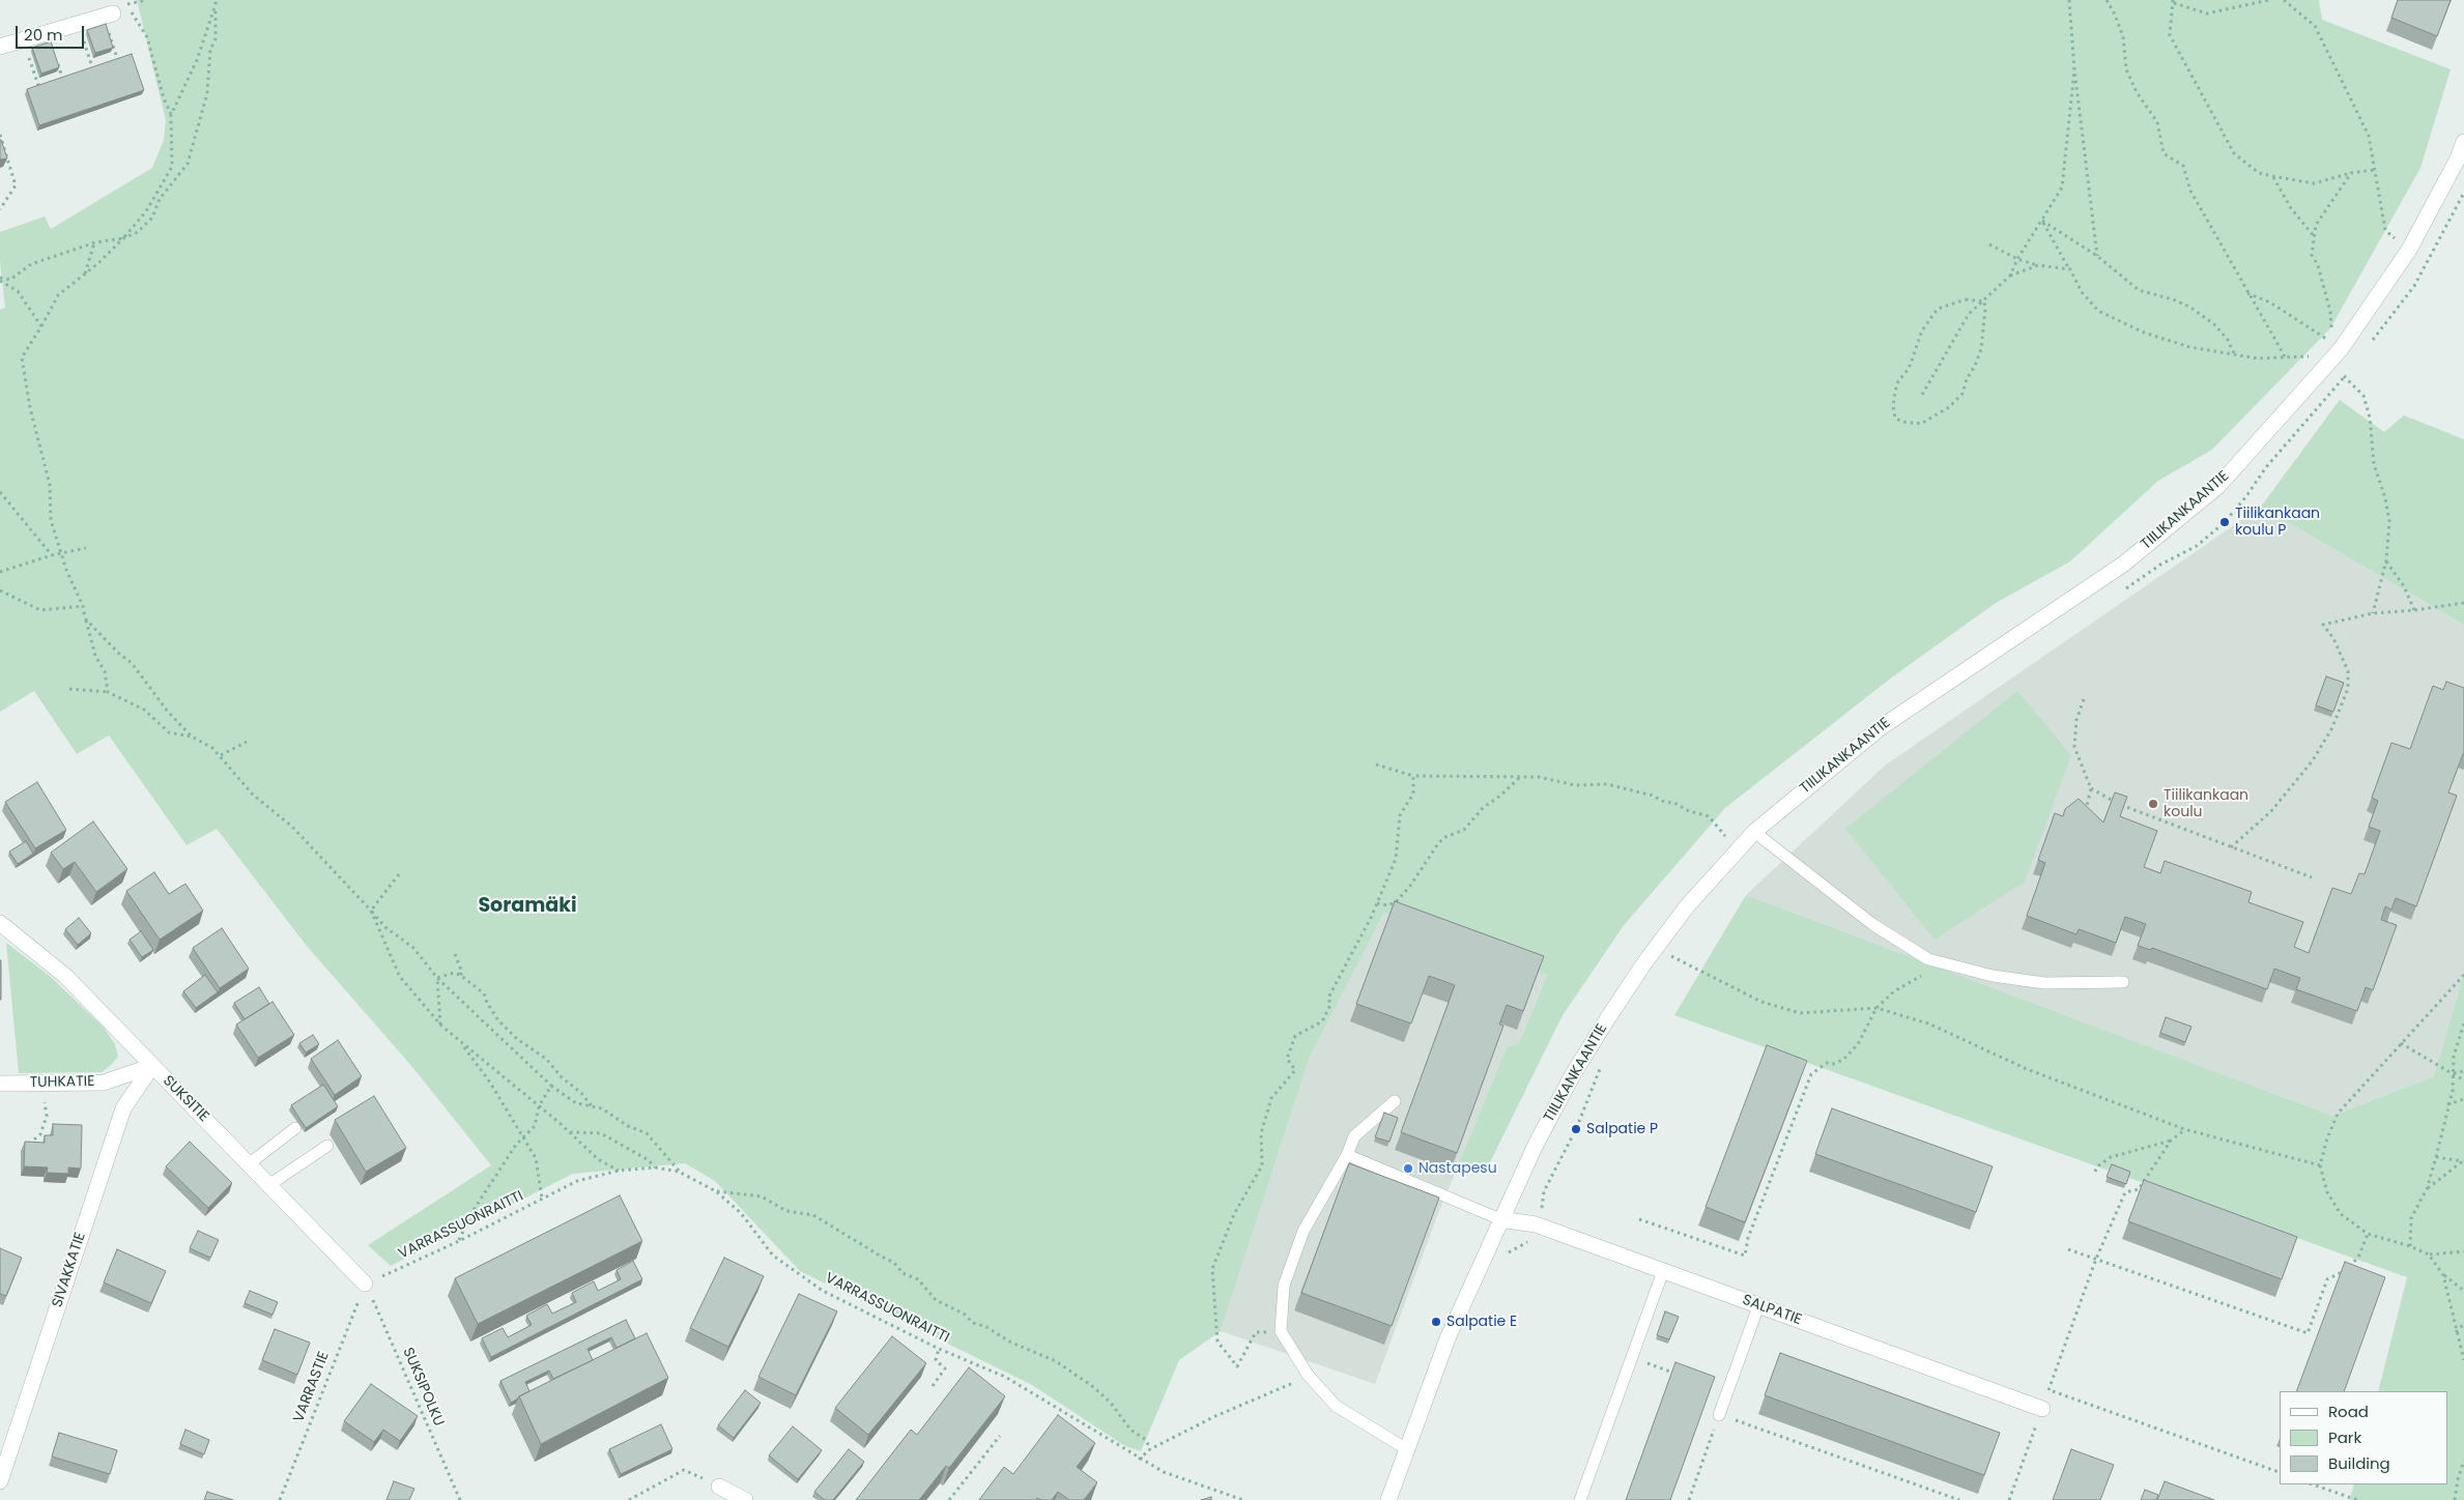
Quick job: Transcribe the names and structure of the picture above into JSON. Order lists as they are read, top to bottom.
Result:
{
  "streets": {
    "street": [
      "TIILIKANKAANTIE",
      "TUHKATIE",
      "SUKSITIE",
      "SIVAKKATIE",
      "SALPATIE"
    ],
    "path": ["VARRASSUONRAITTI", "VARRASTIE", "SUKSIPOLKU"]
  },
  "crossings": [
    ["TIILIKANKAANTIE", "SALPATIE"],
    ["TUHKATIE", "SUKSITIE"],
    ["TUHKATIE", "SIVAKKATIE"],
    ["SUKSITIE", "VARRASSUONRAITTI"],
    ["SUKSITIE", "SIVAKKATIE"],
    ["SUKSITIE", "VARRASTIE"],
    ["SUKSITIE", "SUKSIPOLKU"],
    ["VARRASSUONRAITTI", "VARRASTIE"],
    ["VARRASSUONRAITTI", "SUKSIPOLKU"],
    ["VARRASTIE", "SUKSIPOLKU"]
  ],
  "districts": ["Soramäki"],
  "places": [
    "Tiilikankaan koulu P",
    "Tiilikankaan koulu",
    "Salpatie P",
    "Nastapesu",
    "Salpatie E"
  ],
  "legend": ["Road", "Park", "Building"],
  "scale_bar": "20 m"
}
